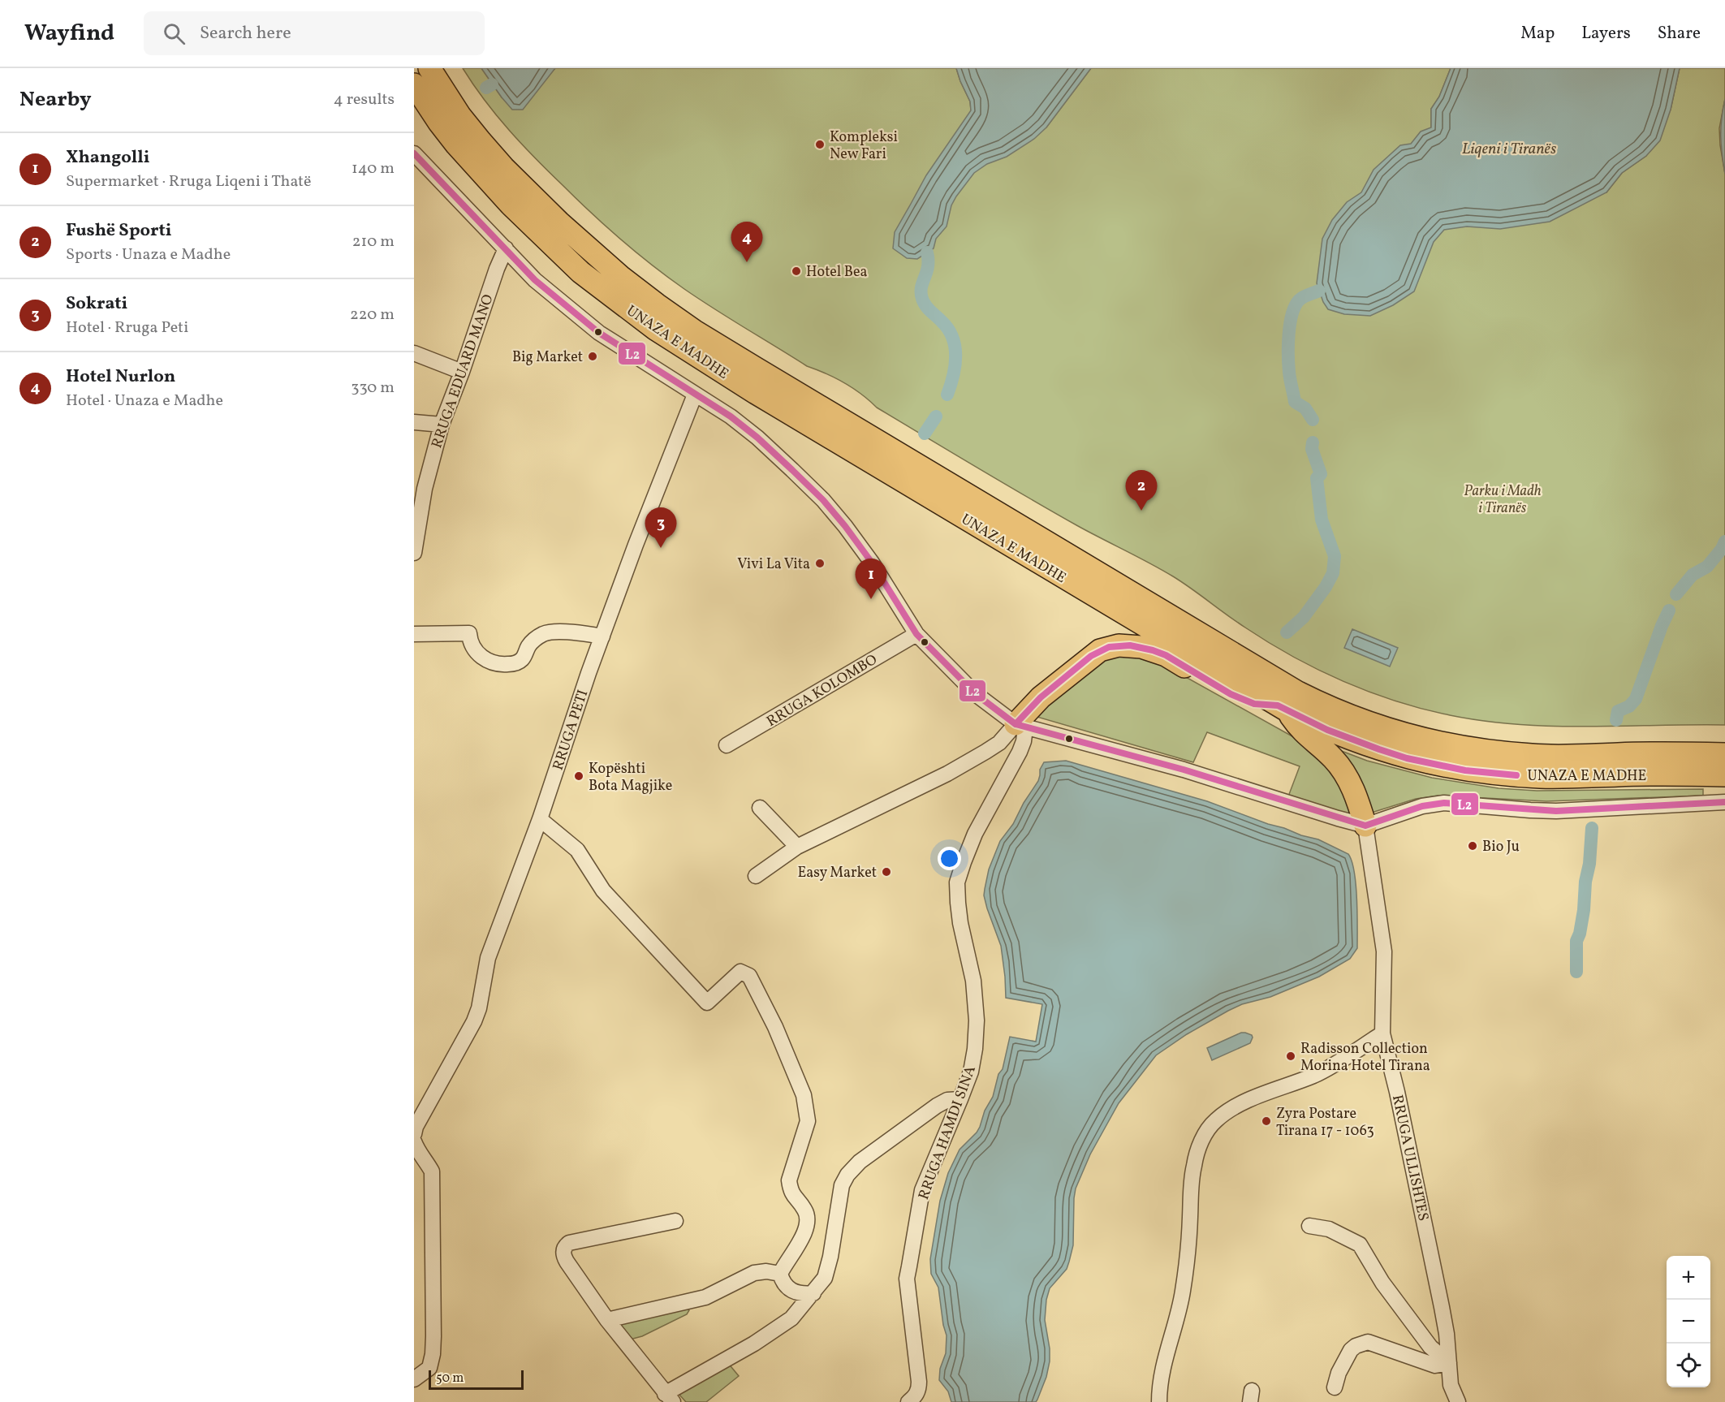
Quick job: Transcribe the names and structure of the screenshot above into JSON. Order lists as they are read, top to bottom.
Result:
{
  "streets": {
    "highway": ["UNAZA E MADHE"],
    "street": [
      "RRUGA EDUARD MANO",
      "RRUGA KOLOMBO",
      "RRUGA PETI",
      "RRUGA HAMDI SINA",
      "RRUGA ULLISHTES"
    ]
  },
  "water": ["Liqeni i Tiranës"],
  "parks": ["Parku i Madh i Tiranës"],
  "places": [
    "Kompleksi New Fari",
    "Hotel Bea",
    "Big Market",
    "Vivi La Vita",
    "Kopështi Bota Magjike",
    "Bio Ju",
    "Easy Market",
    "Radisson Collection Morina Hotel Tirana",
    "Zyra Postare Tirana 17 - 1063"
  ],
  "lines": ["transit line L2"],
  "scale_bar": "50 m",
  "page": {
    "header": "Wayfind",
    "search": "Search here",
    "nav": ["Map", "Layers", "Share"],
    "heading": ["Nearby", "4 results"],
    "list": [
      {
        "mark": "1",
        "name": "Xhangolli",
        "note": "Supermarket · Rruga Liqeni i Thatë",
        "value": "140 m"
      },
      {
        "mark": "2",
        "name": "Fushë Sporti",
        "note": "Sports · Unaza e Madhe",
        "value": "210 m"
      },
      {
        "mark": "3",
        "name": "Sokrati",
        "note": "Hotel · Rruga Peti",
        "value": "220 m"
      },
      {
        "mark": "4",
        "name": "Hotel Nurlon",
        "note": "Hotel · Unaza e Madhe",
        "value": "330 m"
      }
    ],
    "pins": [
      "4",
      "2",
      "3",
      "1"
    ],
    "map_buttons": ["+", "−"],
    "scale": "50 m"
  }
}
